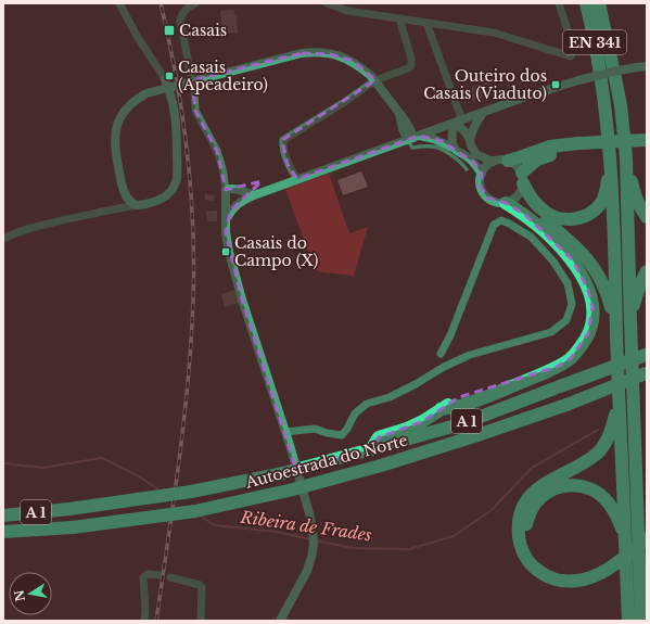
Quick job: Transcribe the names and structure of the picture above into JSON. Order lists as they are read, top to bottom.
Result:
{
  "streets": {
    "highway": ["EN 341", "A 1", "Autoestrada do Norte"]
  },
  "water": ["Ribeira de Frades"],
  "places": {
    "transit": [
      "Casais",
      "Casais (Apeadeiro)",
      "Outeiro dos Casais (Viaduto)",
      "Casais do Campo (X)"
    ]
  },
  "north": "left"
}
